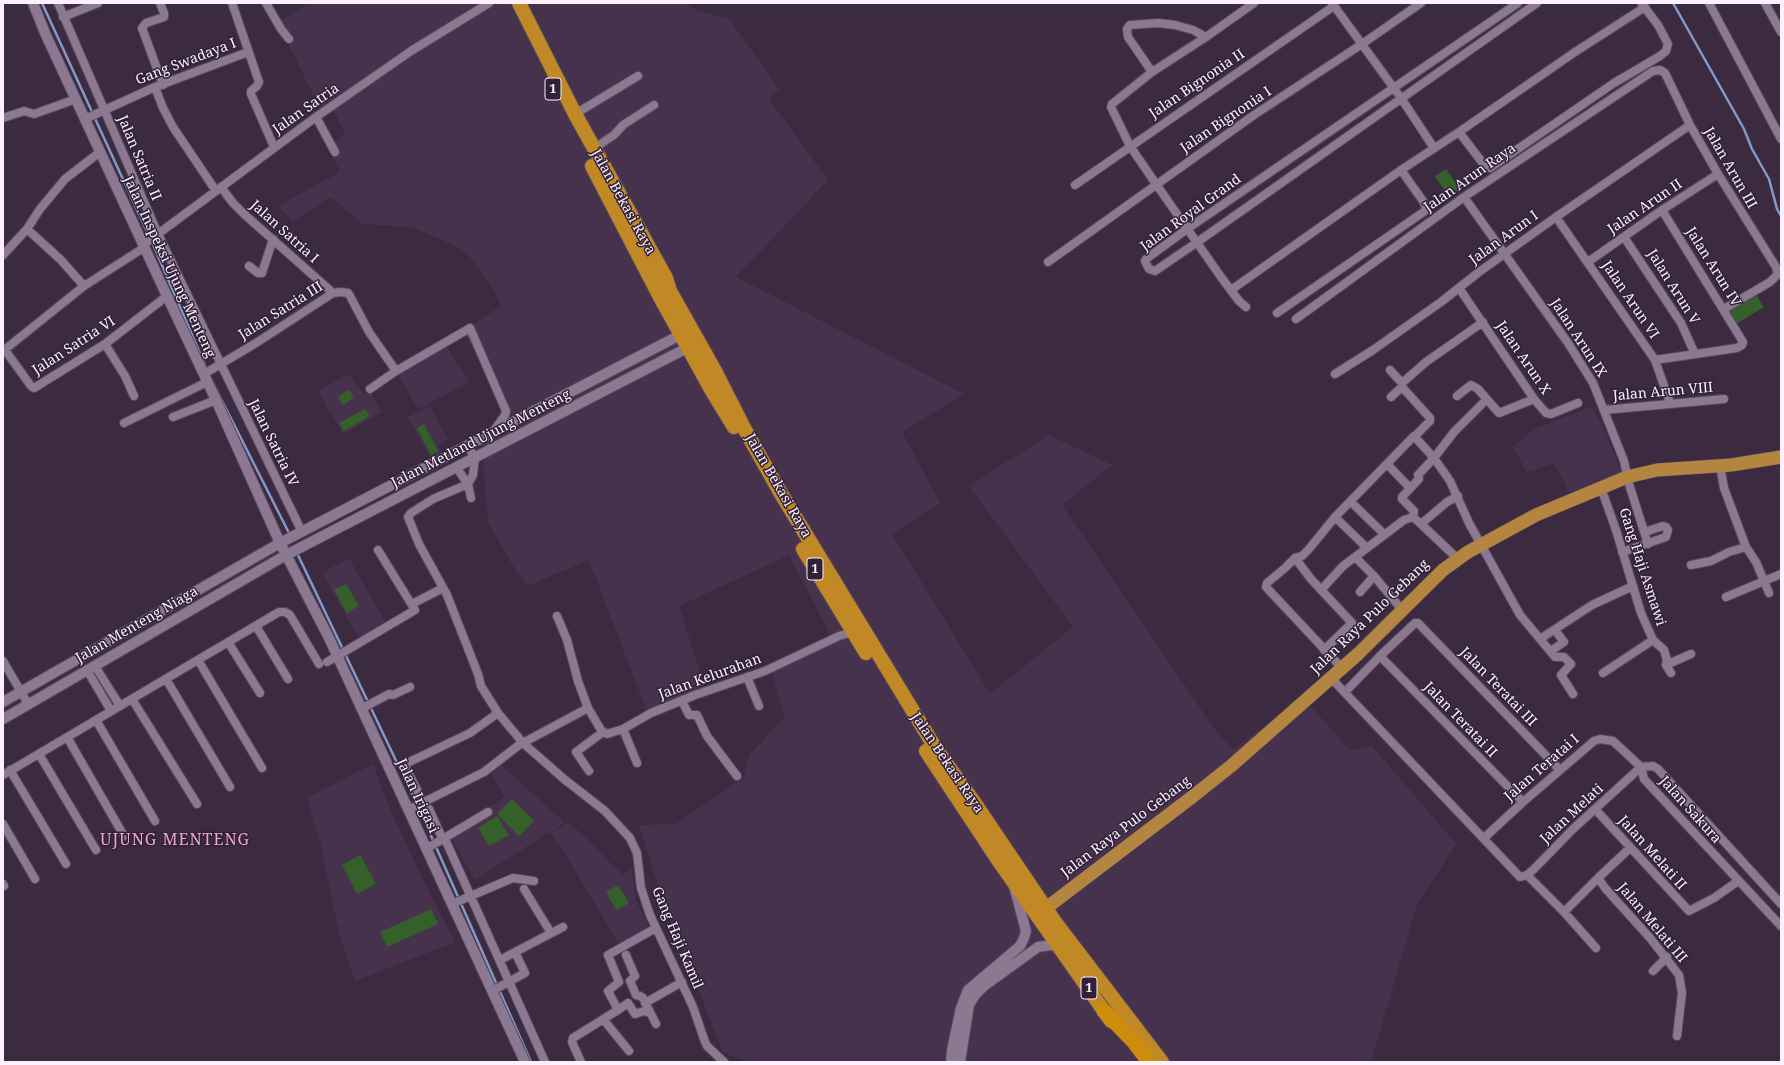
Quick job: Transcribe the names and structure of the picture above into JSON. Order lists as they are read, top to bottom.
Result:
{
  "streets": {
    "highway": ["1", "Jalan Bekasi Raya"],
    "main road": ["Jalan Raya Pulo Gebang"],
    "street": [
      "Gang Swadaya I",
      "Jalan Bignonia II",
      "Jalan Satria",
      "Jalan Bignonia I",
      "Jalan Satria II",
      "Jalan Arun III",
      "Jalan Arun Raya",
      "Jalan Arun II",
      "Jalan Royal Grand",
      "Jalan Satria I",
      "Jalan Arun I",
      "Jalan Inspeksi Ujung Menteng",
      "Jalan Arun IV",
      "Jalan Arun V",
      "Jalan Arun VI",
      "Jalan Satria III",
      "Jalan Arun IX",
      "Jalan Satria VI",
      "Jalan Arun X",
      "Jalan Arun VIII",
      "Jalan Metland Ujung Menteng",
      "Jalan Satria IV",
      "Gang Haji Asmawi",
      "Jalan Menteng Niaga",
      "Jalan Kelurahan",
      "Jalan Teratai III",
      "Jalan Teratai II",
      "Jalan Teratai I",
      "Jalan Irigasi",
      "Jalan Sakura",
      "Jalan Melati",
      "Jalan Melati II",
      "Jalan Melati III",
      "Gang Haji Kamil"
    ]
  },
  "crossings": [
    ["Gang Swadaya I", "Jalan Satria"],
    ["Gang Swadaya I", "Jalan Satria II"],
    ["Gang Swadaya I", "Jalan Satria I"],
    ["Gang Swadaya I", "Jalan Inspeksi Ujung Menteng"],
    ["Jalan Satria", "Jalan Satria II"],
    ["Jalan Satria", "Jalan Satria I"],
    ["Jalan Satria", "Jalan Inspeksi Ujung Menteng"],
    ["Jalan Satria", "Jalan Satria VI"],
    ["Jalan Satria II", "Jalan Satria III"],
    ["Jalan Satria II", "Jalan Satria IV"],
    ["Jalan Arun III", "Jalan Arun Raya"],
    ["Jalan Arun III", "Jalan Arun II"],
    ["Jalan Arun III", "Jalan Arun I"],
    ["Jalan Arun Raya", "Jalan Arun IX"],
    ["Jalan Bekasi Raya", "Jalan Metland Ujung Menteng"],
    ["Jalan Bekasi Raya", "Jalan Raya Pulo Gebang"],
    ["Jalan Bekasi Raya", "Jalan Kelurahan"],
    ["Jalan Arun II", "Jalan Arun IV"],
    ["Jalan Arun II", "Jalan Arun V"],
    ["Jalan Arun II", "Jalan Arun VI"],
    ["Jalan Satria I", "Jalan Satria III"],
    ["Jalan Arun I", "Jalan Arun VI"],
    ["Jalan Arun I", "Jalan Arun IX"],
    ["Jalan Arun I", "Jalan Arun X"],
    ["Jalan Inspeksi Ujung Menteng", "Jalan Satria III"],
    ["Jalan Inspeksi Ujung Menteng", "Jalan Satria VI"],
    ["Jalan Inspeksi Ujung Menteng", "Jalan Metland Ujung Menteng"],
    ["Jalan Inspeksi Ujung Menteng", "Jalan Menteng Niaga"],
    ["Jalan Inspeksi Ujung Menteng", "Jalan Irigasi"],
    ["Jalan Arun IV", "Jalan Arun V"],
    ["Jalan Arun VI", "Jalan Arun VIII"],
    ["Jalan Satria III", "Jalan Satria IV"],
    ["Jalan Arun IX", "Jalan Arun VIII"],
    ["Jalan Arun IX", "Jalan Raya Pulo Gebang"],
    ["Jalan Metland Ujung Menteng", "Jalan Satria IV"],
    ["Jalan Metland Ujung Menteng", "Jalan Menteng Niaga"],
    ["Jalan Metland Ujung Menteng", "Jalan Irigasi"],
    ["Gang Haji Asmawi", "Jalan Raya Pulo Gebang"],
    ["Jalan Menteng Niaga", "Jalan Irigasi"],
    ["Jalan Teratai III", "Jalan Teratai II"],
    ["Jalan Teratai III", "Jalan Teratai I"],
    ["Jalan Teratai II", "Jalan Teratai I"],
    ["Jalan Teratai I", "Jalan Sakura"],
    ["Jalan Teratai I", "Jalan Melati"],
    ["Jalan Sakura", "Jalan Melati"],
    ["Jalan Sakura", "Jalan Melati II"],
    ["Jalan Melati", "Jalan Melati II"]
  ],
  "districts": ["UJUNG MENTENG"]
}
